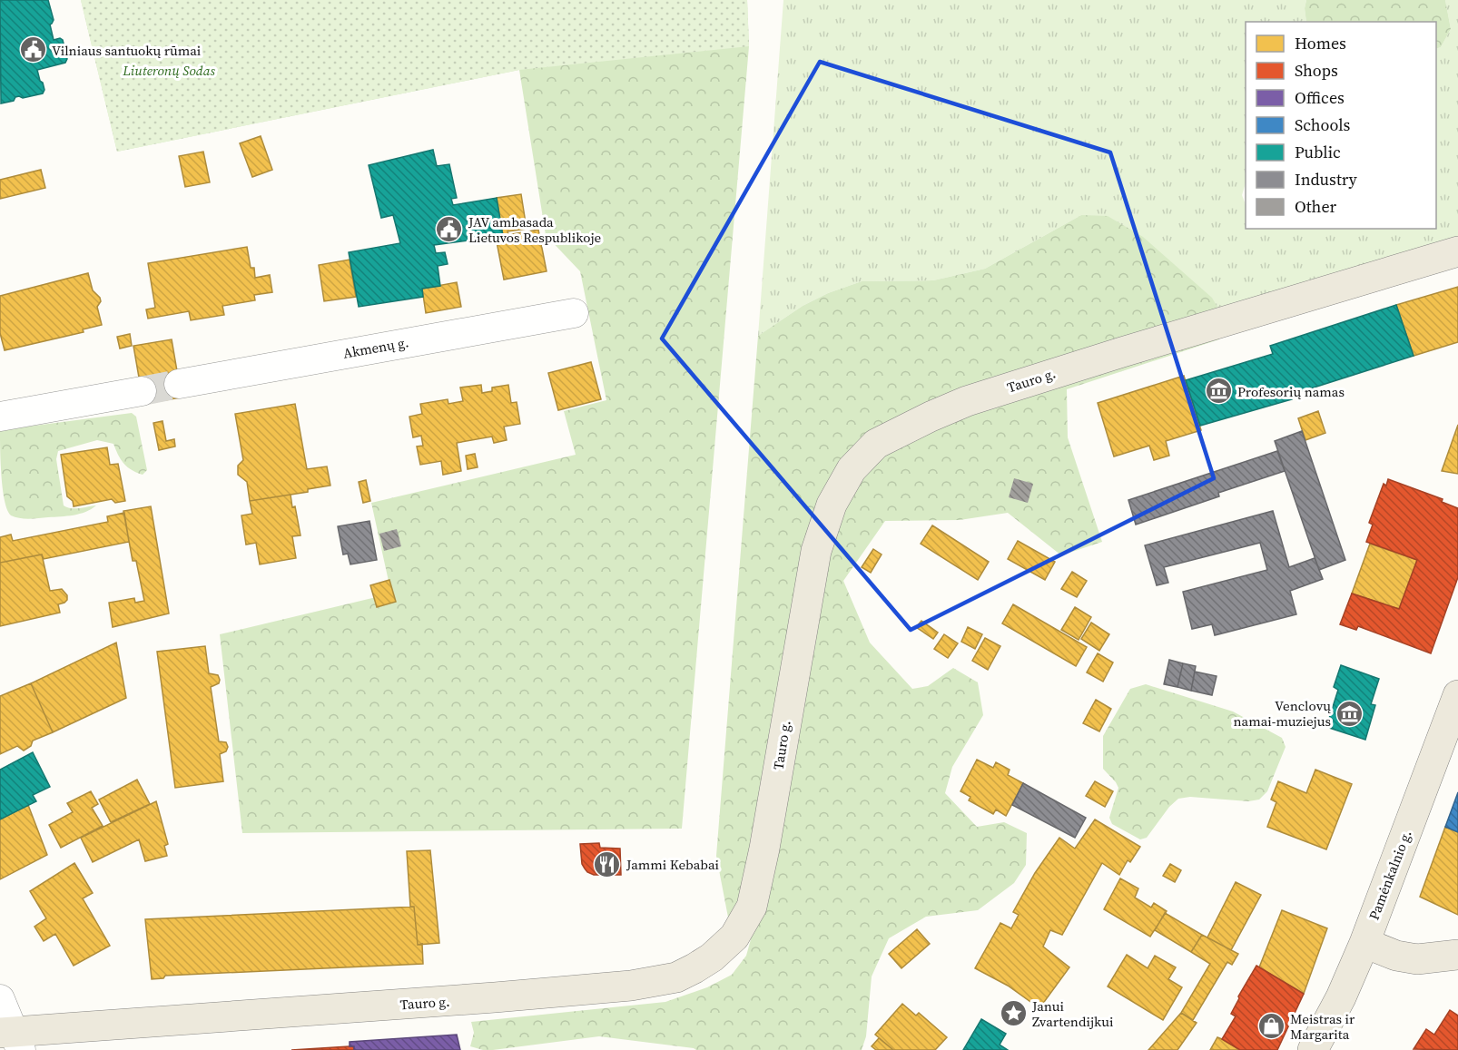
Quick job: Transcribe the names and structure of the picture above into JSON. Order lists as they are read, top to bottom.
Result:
{
  "streets": {
    "main road": ["Tauro g.", "Pamėnkalnio g."],
    "street": ["Akmenų g."]
  },
  "parks": ["Liuteronų Sodas"],
  "places": {
    "public building": ["Vilniaus santuokų rūmai", "JAV ambasada Lietuvos Respublikoje"],
    "museum": ["Profesorių namas", "Venclovų namai-muziejus"],
    "restaurant": ["Jammi Kebabai"],
    "place": ["Janui Zvartendijkui"],
    "shop": ["Meistras ir Margarita"]
  },
  "legend": [
    "Homes",
    "Shops",
    "Offices",
    "Schools",
    "Public",
    "Industry",
    "Other"
  ]
}
